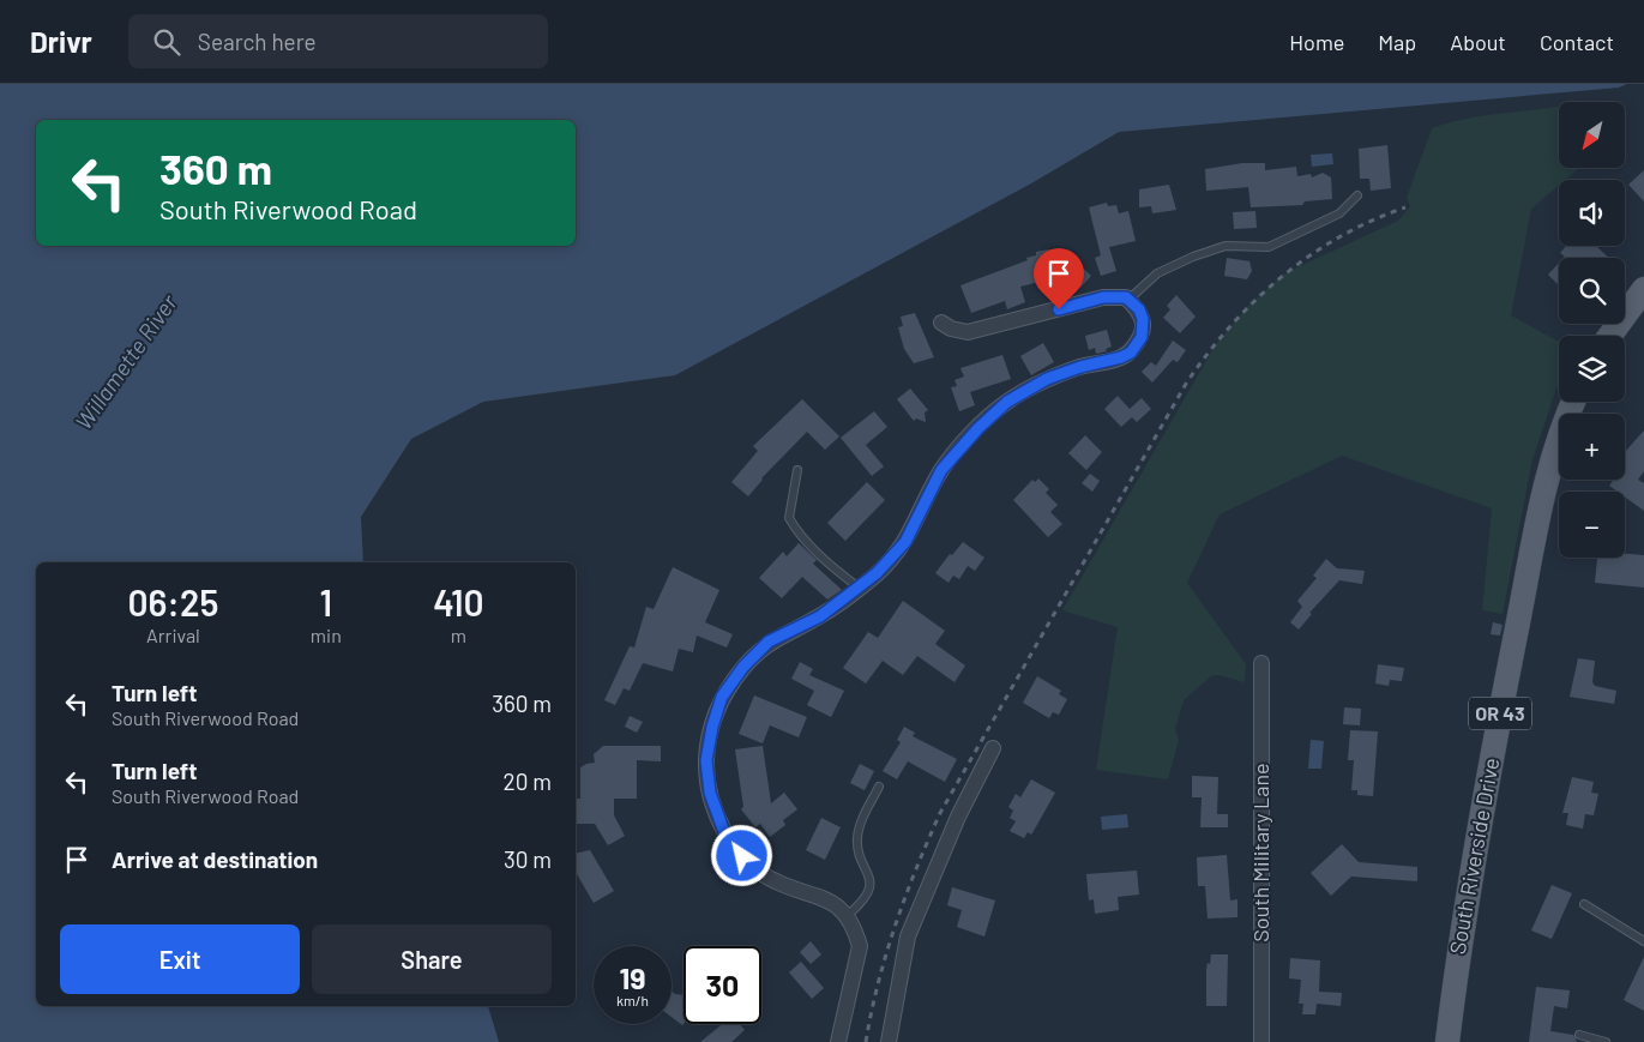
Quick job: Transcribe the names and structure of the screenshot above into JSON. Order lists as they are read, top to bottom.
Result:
{
  "streets": {
    "main road": ["OR 43", "South Riverside Drive"],
    "street": ["South Military Lane"]
  },
  "water": ["Willamette River"],
  "north": "bottom left",
  "page": {
    "header": "Drivr",
    "search": "Search here",
    "nav": [
      "Home",
      "Map",
      "About",
      "Contact"
    ],
    "map_buttons": ["+", "−"],
    "turn": ["360 m", "South Riverwood Road"],
    "eta": [
      "06:25",
      "Arrival",
      "1",
      "min",
      "410",
      "m"
    ],
    "list": [
      {
        "name": "Turn left",
        "note": "South Riverwood Road",
        "value": "360 m"
      },
      {
        "name": "Turn left",
        "note": "South Riverwood Road",
        "value": "20 m"
      },
      {
        "name": "Arrive at destination",
        "value": "30 m"
      }
    ],
    "buttons": ["Exit", "Share"],
    "speed": "19 km/h",
    "limit": "30"
  }
}
